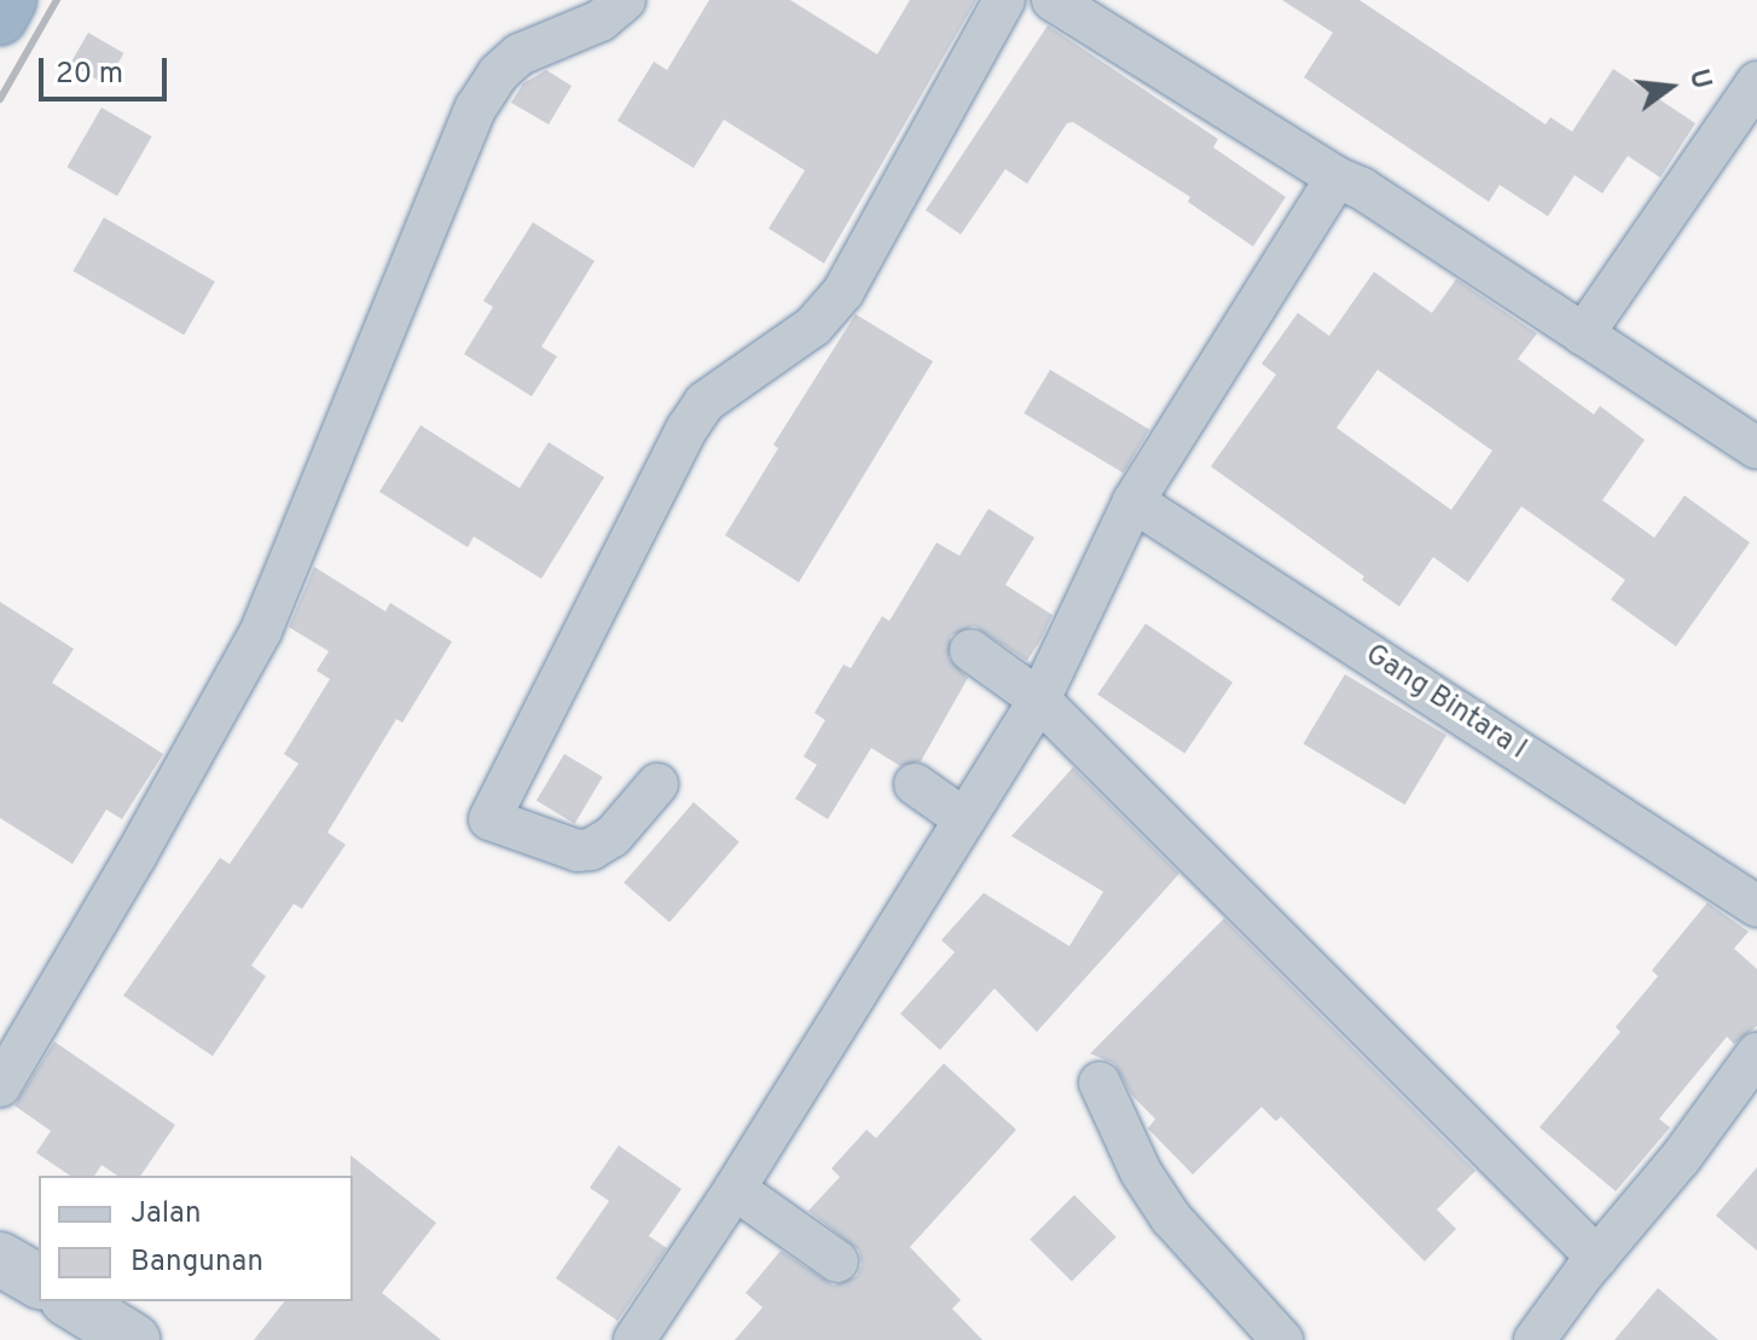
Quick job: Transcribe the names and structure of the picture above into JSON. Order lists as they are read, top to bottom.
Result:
{
  "streets": {
    "street": ["Gang Bintara I"]
  },
  "legend": ["Jalan", "Bangunan"],
  "scale_bar": "20 m",
  "north": "right"
}
